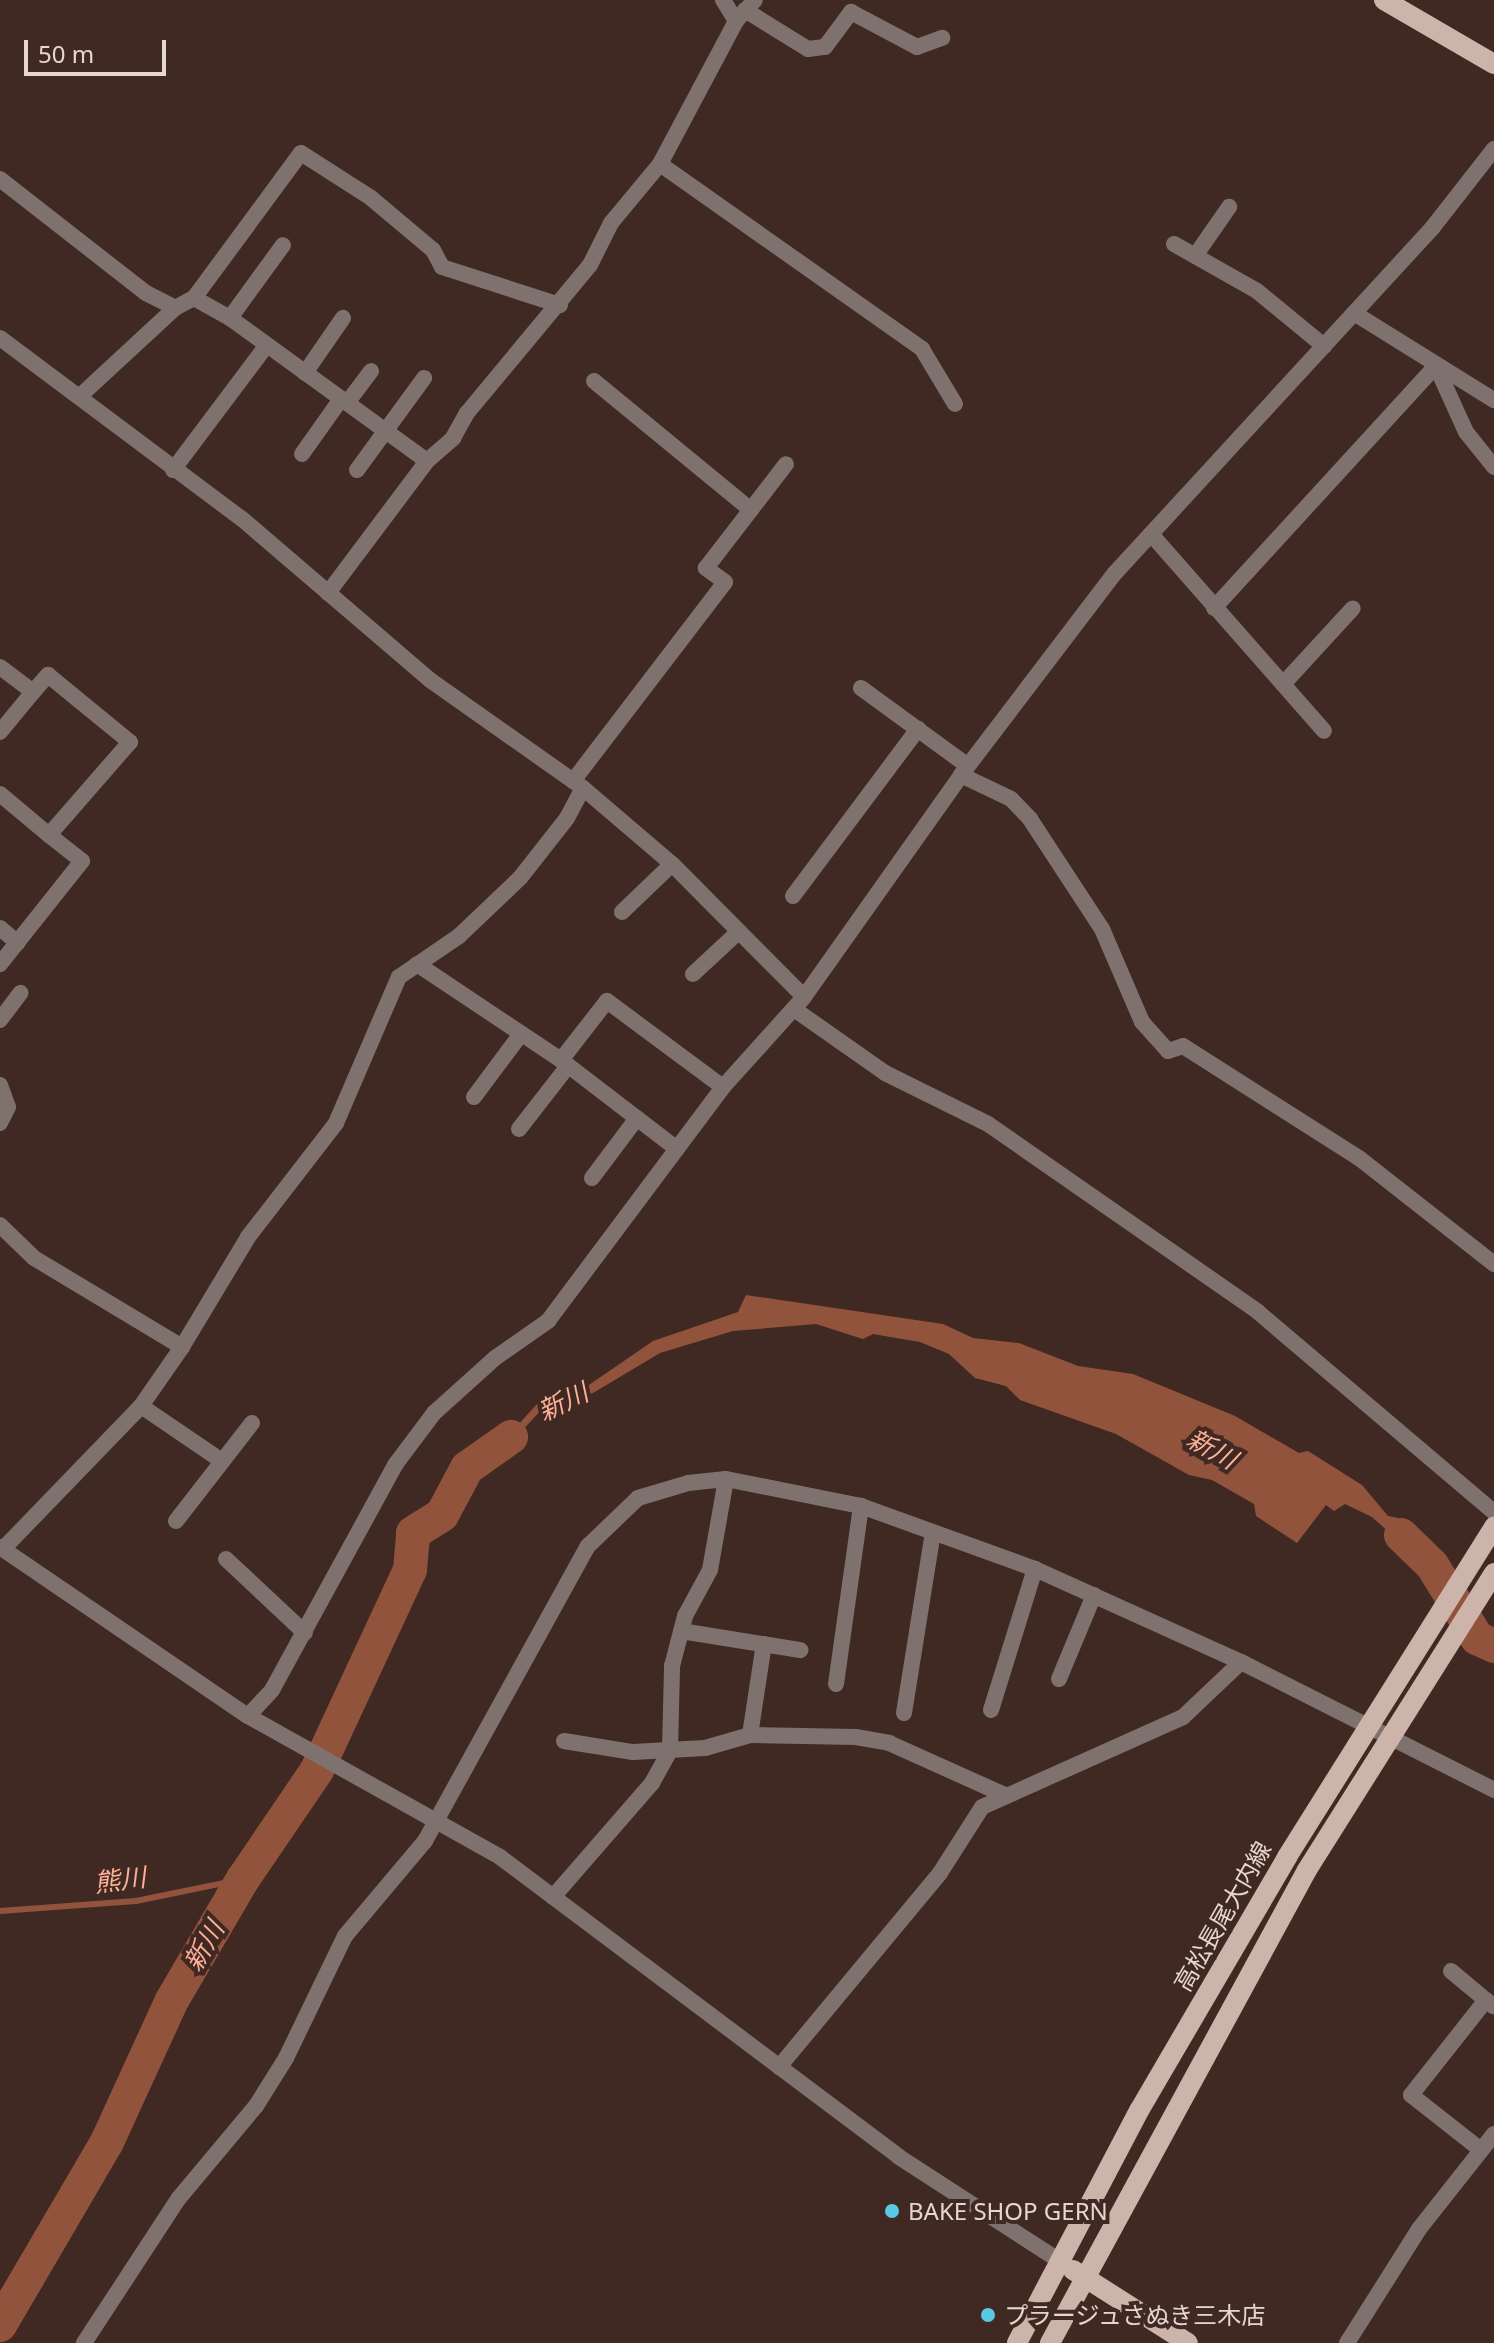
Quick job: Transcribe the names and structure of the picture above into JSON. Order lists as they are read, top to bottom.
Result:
{
  "streets": {
    "main road": ["高松長尾大内線"]
  },
  "water": ["新川", "熊川"],
  "places": ["BAKE SHOP GERN", "プラージュさぬき三木店"],
  "scale_bar": "50 m"
}
